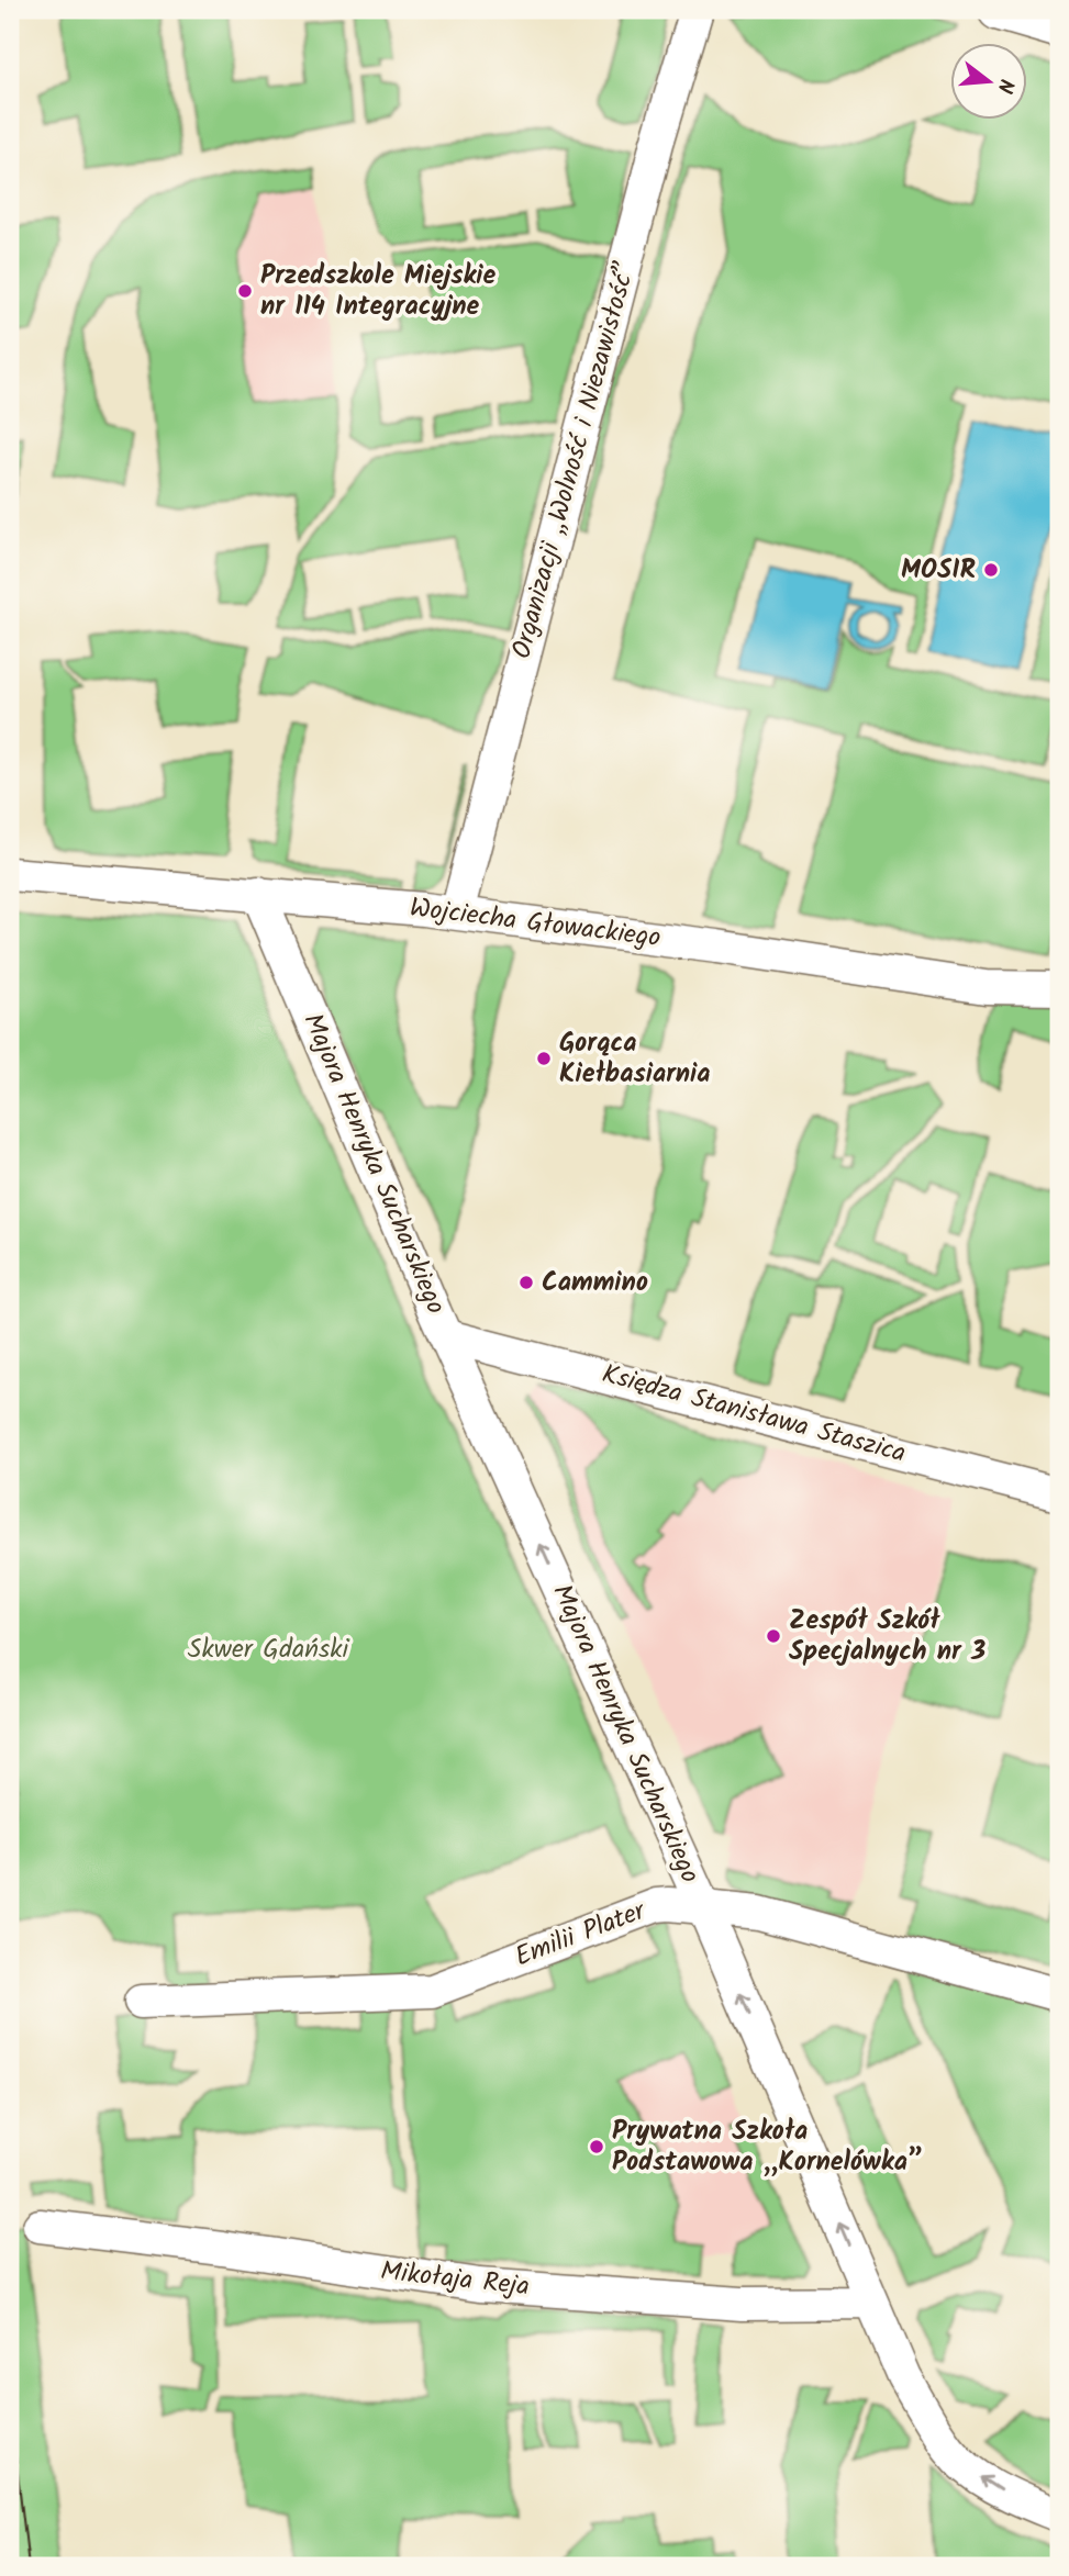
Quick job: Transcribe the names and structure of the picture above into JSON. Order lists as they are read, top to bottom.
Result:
{
  "streets": {
    "street": [
      "Organizacji „Wolność i Niezawisłość”",
      "Wojciecha Głowackiego",
      "Majora Henryka Sucharskiego",
      "Księdza Stanisława Staszica",
      "Emilii Plater",
      "Mikołaja Reja"
    ]
  },
  "crossings": [
    ["Organizacji „Wolność i Niezawisłość”", "Wojciecha Głowackiego"],
    ["Wojciecha Głowackiego", "Majora Henryka Sucharskiego"],
    ["Majora Henryka Sucharskiego", "Księdza Stanisława Staszica"],
    ["Majora Henryka Sucharskiego", "Emilii Plater"],
    ["Majora Henryka Sucharskiego", "Mikołaja Reja"]
  ],
  "one_way": ["Majora Henryka Sucharskiego"],
  "parks": ["Skwer Gdański"],
  "places": [
    "Przedszkole Miejskie nr 114 Integracyjne",
    "MOSIR",
    "Gorąca Kiełbasiarnia",
    "Cammino",
    "Zespół Szkół Specjalnych nr 3",
    "Prywatna Szkoła Podstawowa „Kornelówka”"
  ],
  "north": "right"
}
